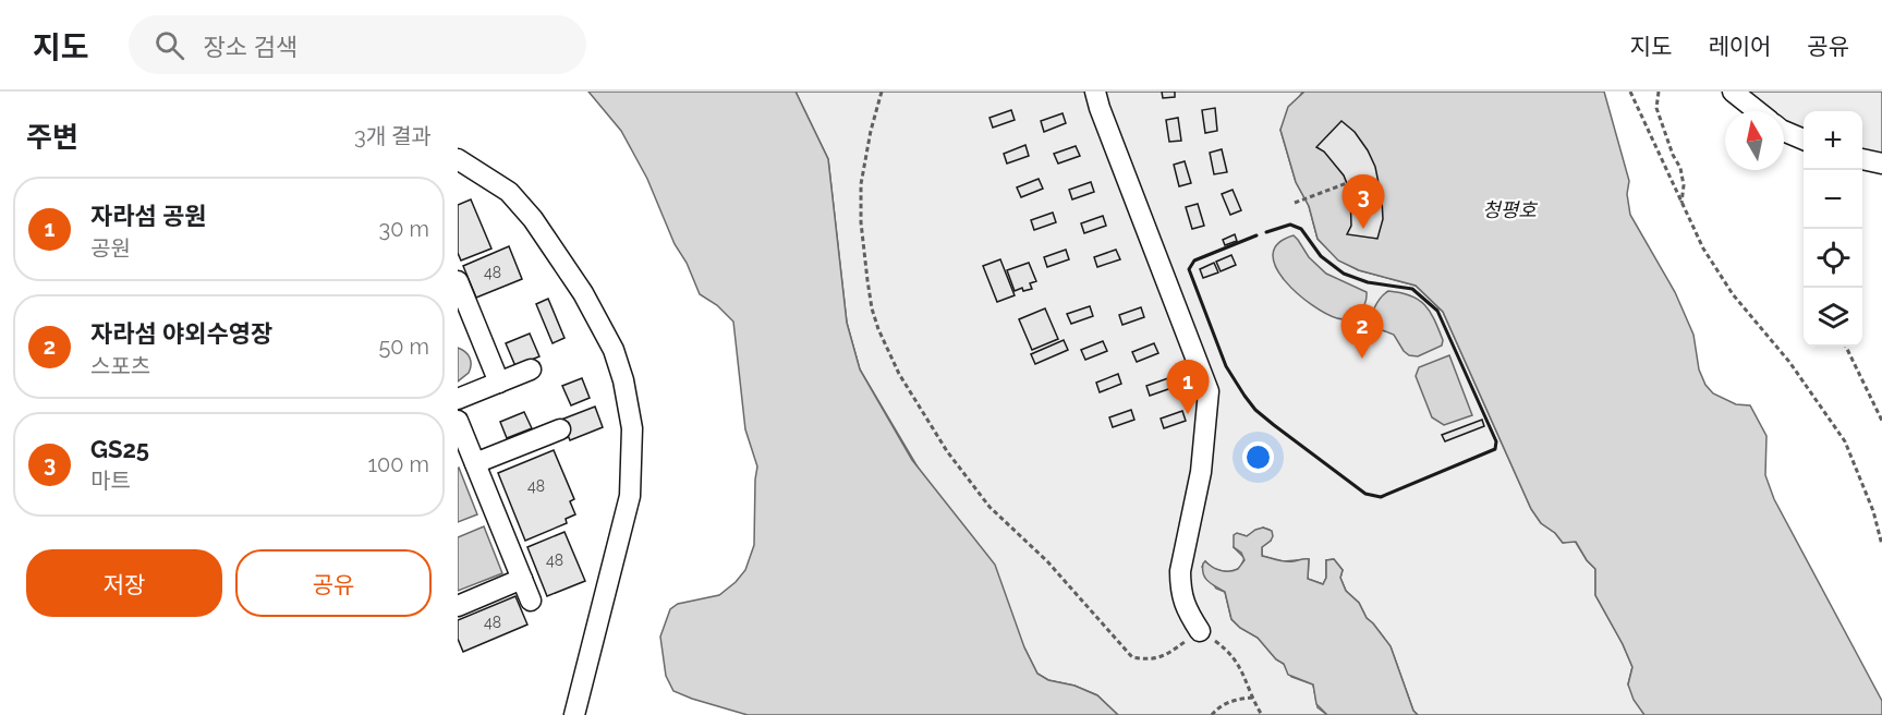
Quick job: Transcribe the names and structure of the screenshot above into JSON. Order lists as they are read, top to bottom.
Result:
{
  "water": ["청평호"],
  "house_numbers": [
    "48",
    "48",
    "48",
    "48"
  ],
  "north": "top",
  "page": {
    "header": "지도",
    "search": "장소 검색",
    "nav": ["지도", "레이어", "공유"],
    "heading": ["주변", "3개 결과"],
    "map_buttons": ["+", "−"],
    "pins": ["3", "2", "1"],
    "list": [
      {
        "mark": "1",
        "name": "자라섬 공원",
        "note": "공원",
        "value": "30 m"
      },
      {
        "mark": "2",
        "name": "자라섬 야외수영장",
        "note": "스포츠",
        "value": "50 m"
      },
      {
        "mark": "3",
        "name": "GS25",
        "note": "마트",
        "value": "100 m"
      }
    ],
    "buttons": ["저장", "공유"]
  }
}
